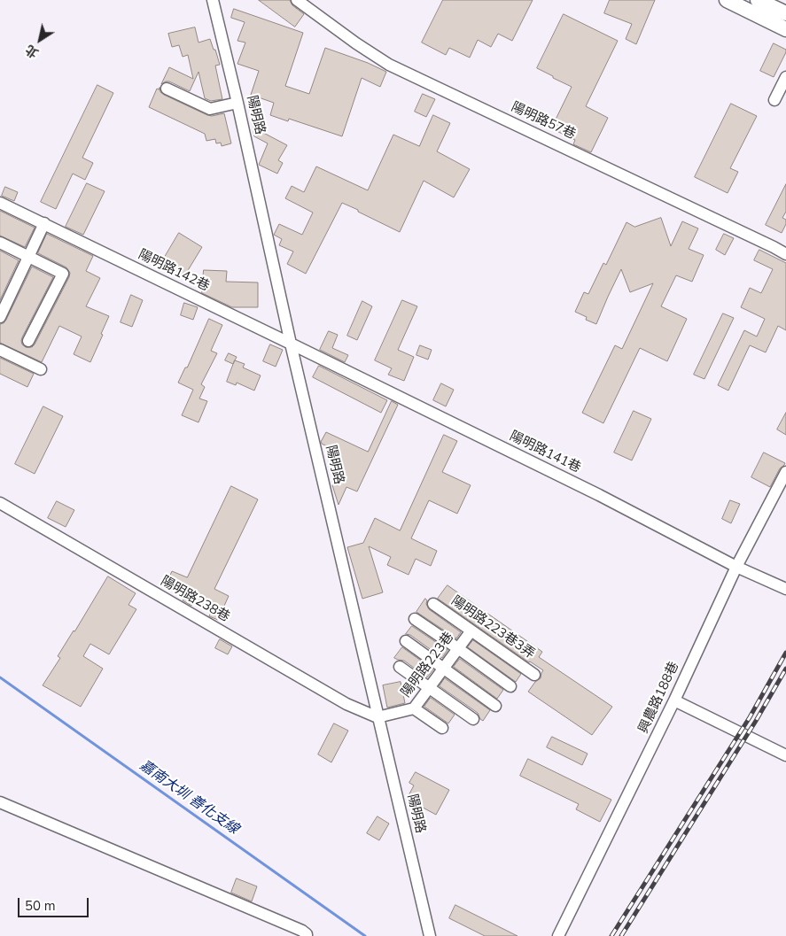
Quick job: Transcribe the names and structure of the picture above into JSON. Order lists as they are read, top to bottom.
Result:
{
  "streets": {
    "street": [
      "陽明路",
      "陽明路57巷",
      "陽明路142巷",
      "陽明路141巷",
      "陽明路238巷",
      "陽明路223巷3弄",
      "陽明路223巷",
      "興農路188巷"
    ]
  },
  "crossings": [
    ["陽明路", "陽明路142巷"],
    ["陽明路", "陽明路141巷"],
    ["陽明路", "陽明路238巷"],
    ["陽明路", "陽明路223巷"],
    ["陽明路142巷", "陽明路141巷"],
    ["陽明路141巷", "興農路188巷"],
    ["陽明路238巷", "陽明路223巷"],
    ["陽明路223巷3弄", "陽明路223巷"]
  ],
  "water": ["嘉南大圳 善化支線"],
  "scale_bar": "50 m",
  "north": "bottom left"
}
